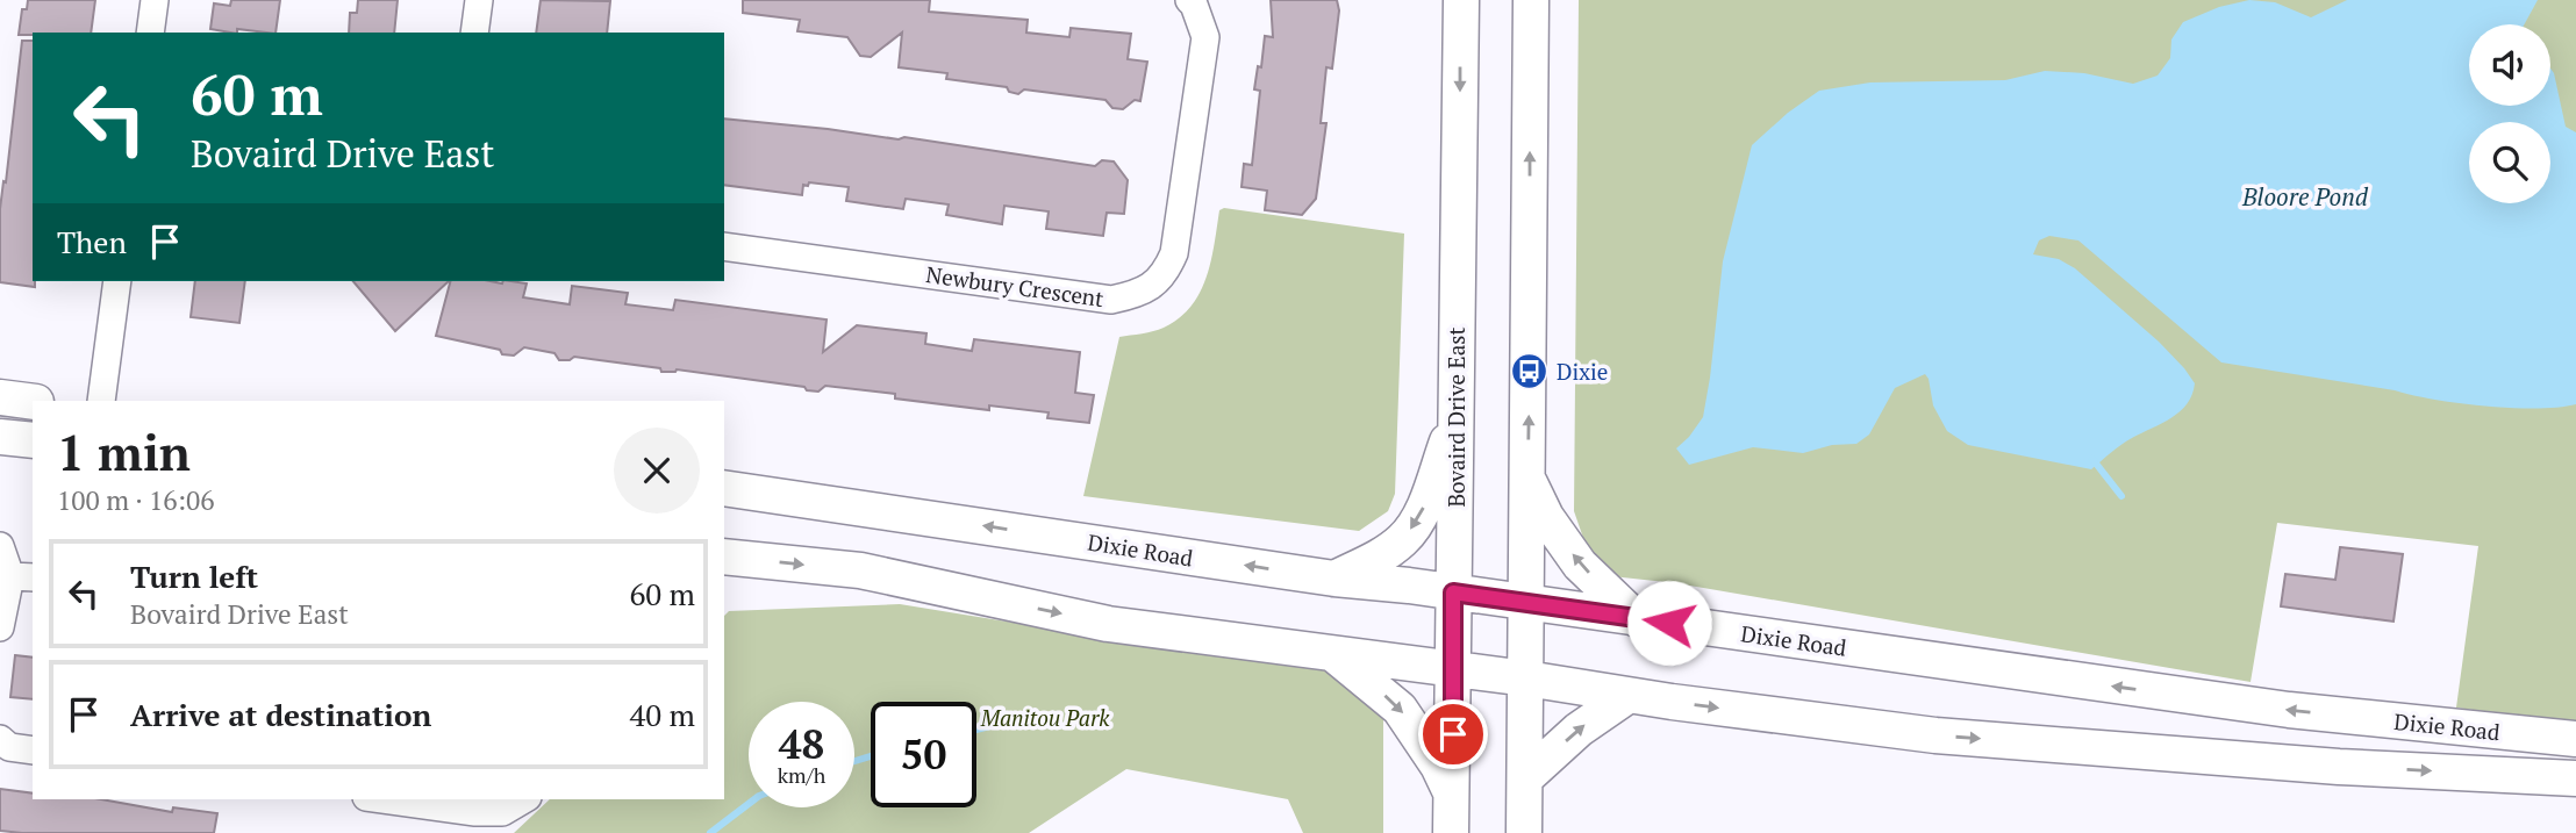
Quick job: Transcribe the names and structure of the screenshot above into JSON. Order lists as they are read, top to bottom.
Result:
{
  "streets": {
    "main road": ["Bovaird Drive East", "Dixie Road"],
    "street": ["Newbury Crescent"]
  },
  "crossings": [
    ["Bovaird Drive East", "Dixie Road"]
  ],
  "water": ["Bloore Pond"],
  "parks": ["Manitou Park"],
  "places": {
    "bus stop": ["Dixie"]
  },
  "page": {
    "turn": ["60 m", "Bovaird Drive East"],
    "then": "Then",
    "heading": ["1 min", "100 m · 16:06"],
    "list": [
      {
        "name": "Turn left",
        "note": "Bovaird Drive East",
        "value": "60 m"
      },
      {
        "name": "Arrive at destination",
        "value": "40 m"
      }
    ],
    "speed": "48 km/h",
    "limit": "50"
  }
}
